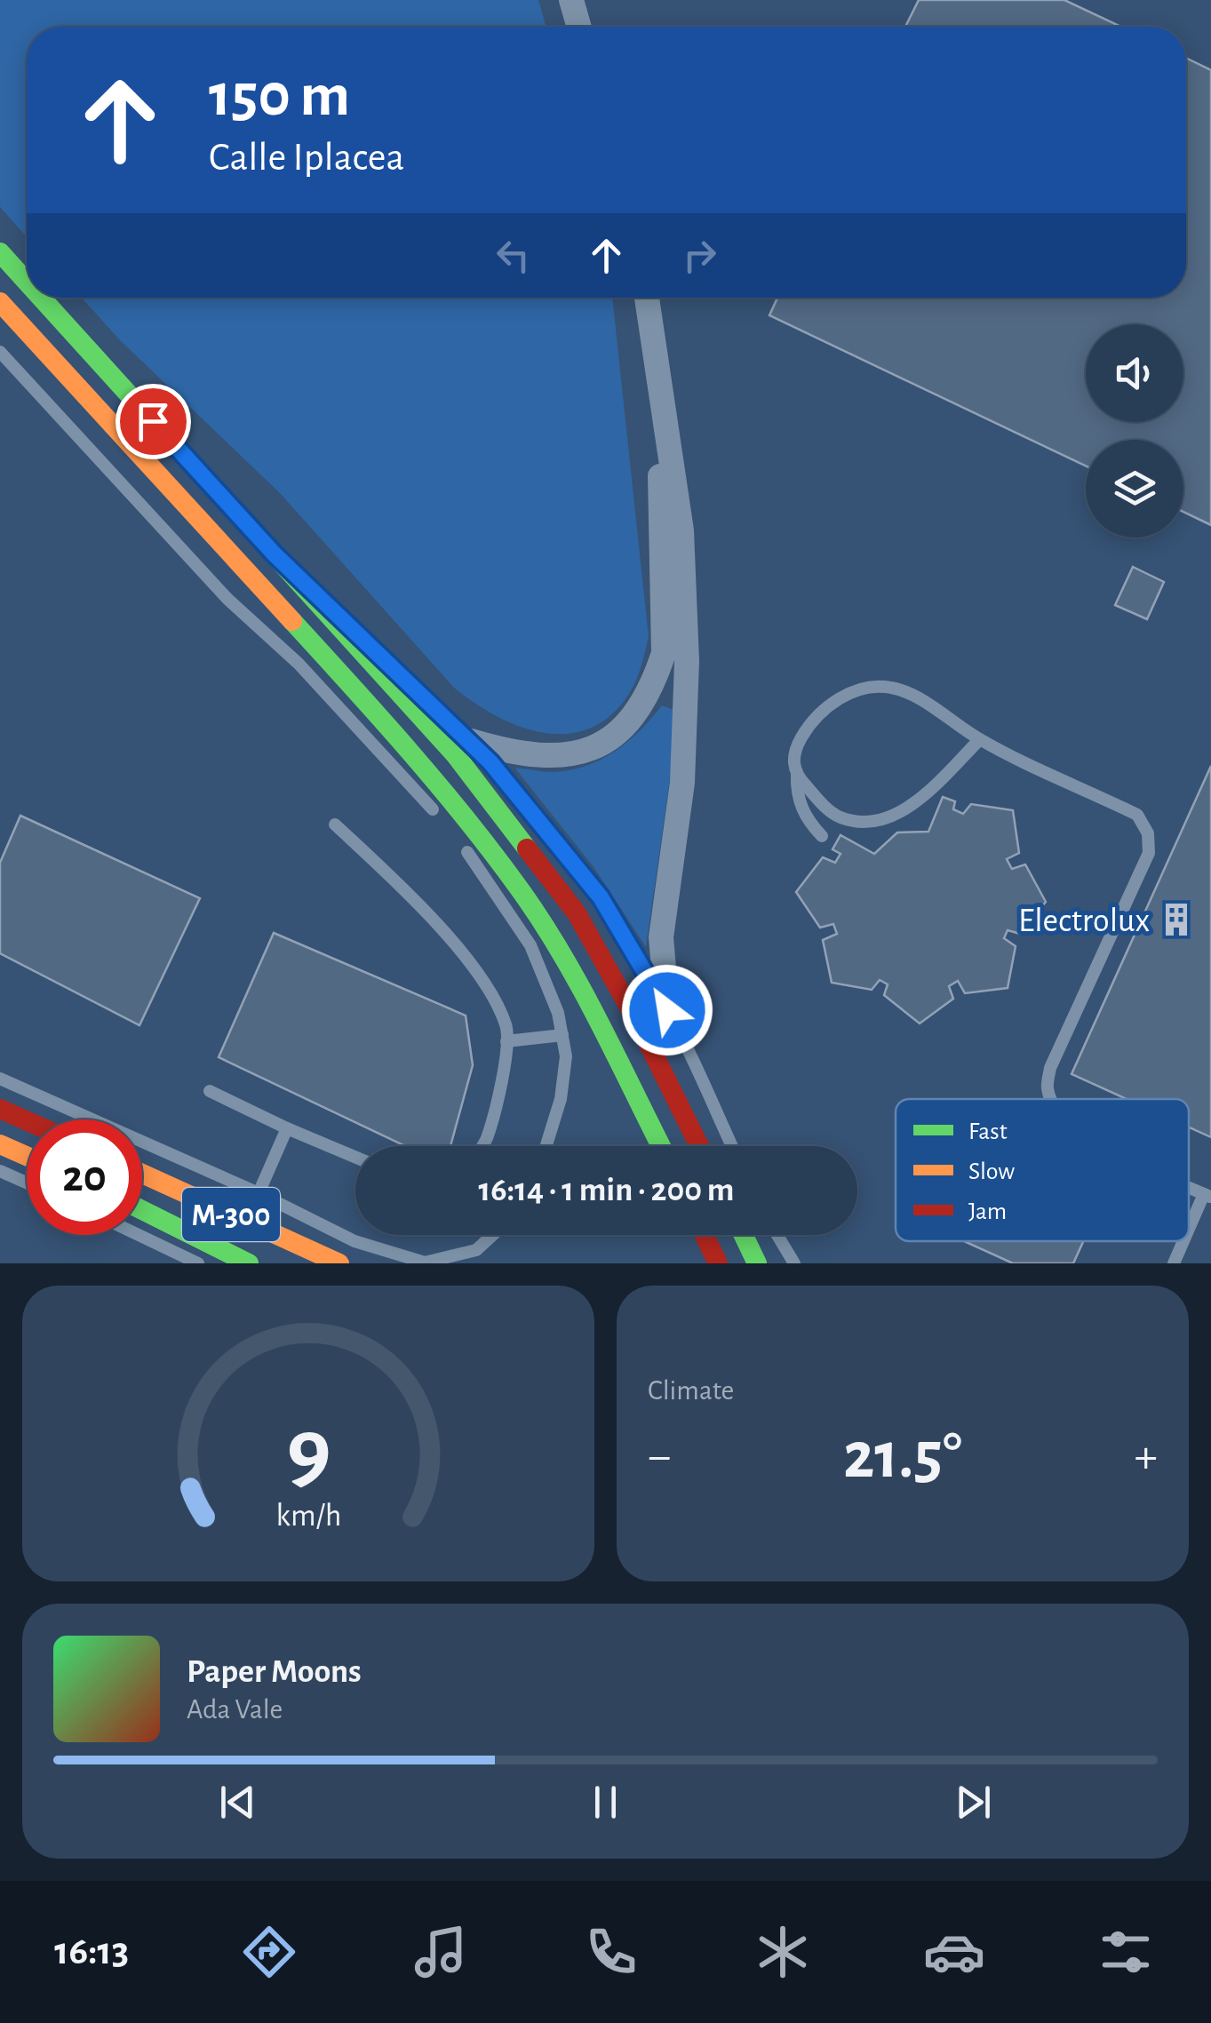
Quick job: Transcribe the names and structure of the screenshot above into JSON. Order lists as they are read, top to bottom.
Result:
{
  "streets": {
    "main road": ["M-300"]
  },
  "places": {
    "building": ["Electrolux"]
  },
  "legend": ["Fast", "Slow", "Jam"],
  "page": {
    "turn": ["150 m", "Calle Iplacea"],
    "limit": "20",
    "trip": "16:14 · 1 min · 200 m",
    "tile": "Climate",
    "heat": ["−", "21.5°", "+"],
    "song": ["Paper Moons", "Ada Vale"],
    "tabs": "16:13",
    "gauge": ["9", "km/h"]
  }
}
